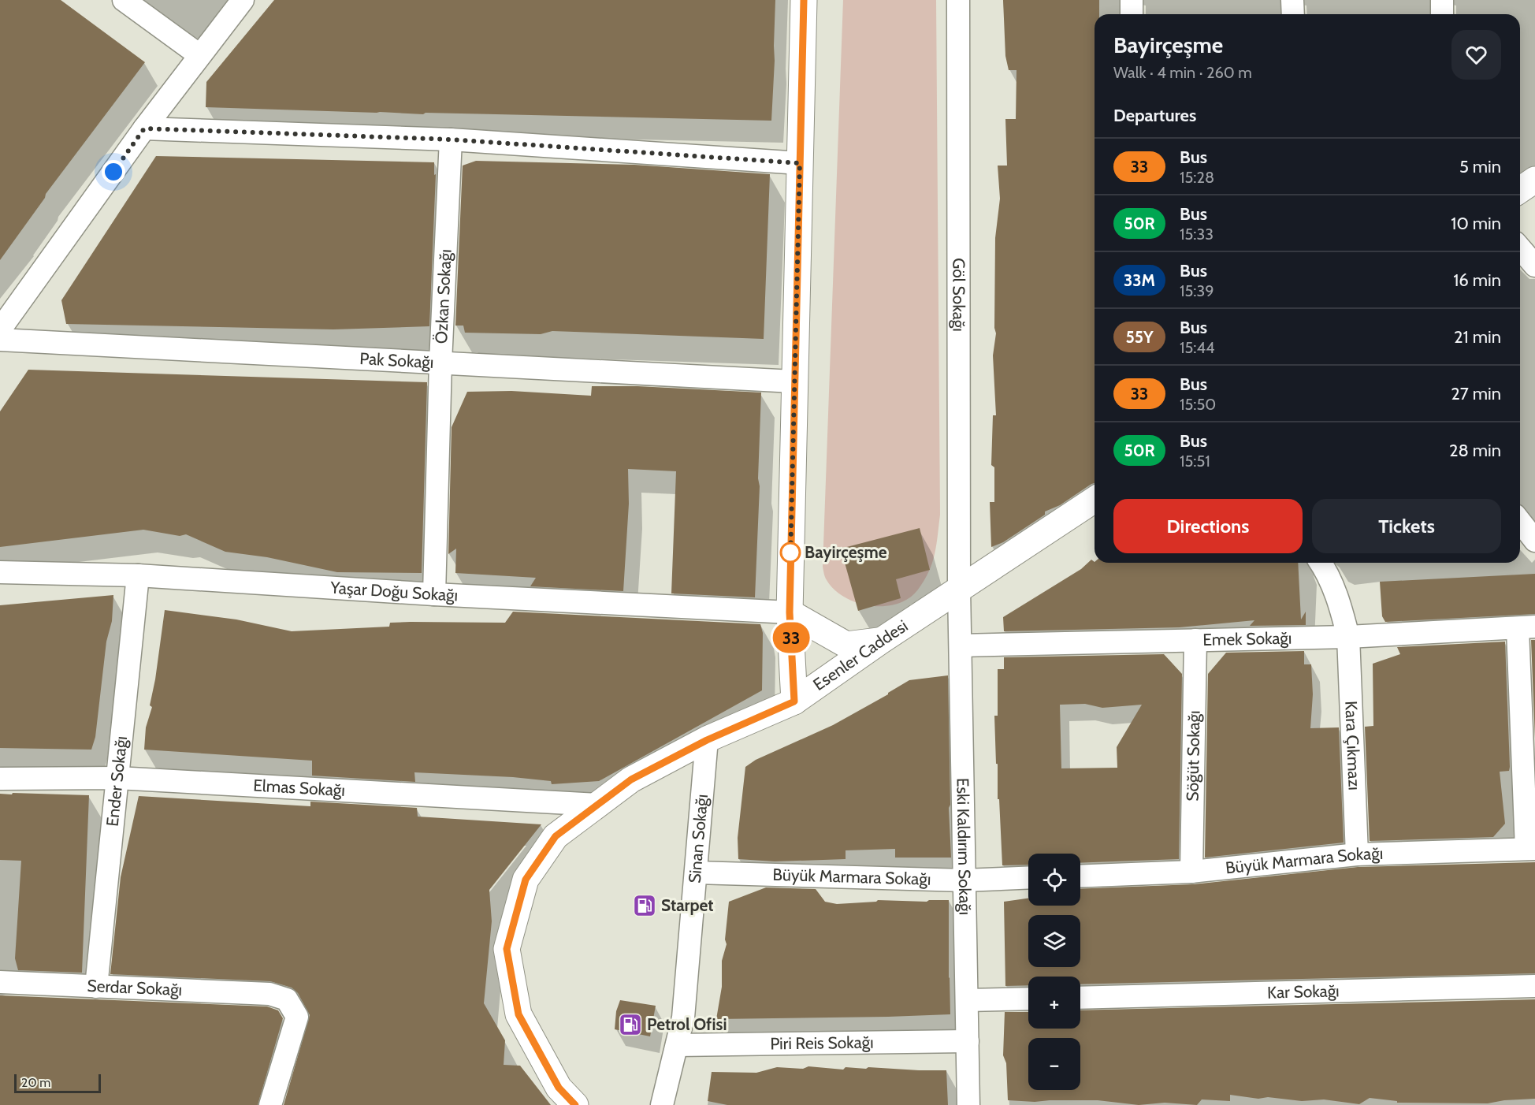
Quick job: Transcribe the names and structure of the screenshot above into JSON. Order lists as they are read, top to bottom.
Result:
{
  "streets": {
    "main road": ["Esenler Caddesi"],
    "street": [
      "Göl Sokağı",
      "Özkan Sokağı",
      "Pak Sokağı",
      "Yaşar Doğu Sokağı",
      "Emek Sokağı",
      "Kara Çıkmazı",
      "Söğüt Sokağı",
      "Ender Sokağı",
      "Elmas Sokağı",
      "Sinan Sokağı",
      "Eski Kaldırım Sokağı",
      "Büyük Marmara Sokağı",
      "Serdar Sokağı",
      "Kar Sokağı",
      "Piri Reis Sokağı"
    ]
  },
  "crossings": [
    ["Göl Sokağı", "Esenler Caddesi"],
    ["Göl Sokağı", "Eski Kaldırım Sokağı"],
    ["Özkan Sokağı", "Pak Sokağı"],
    ["Özkan Sokağı", "Yaşar Doğu Sokağı"],
    ["Yaşar Doğu Sokağı", "Ender Sokağı"],
    ["Emek Sokağı", "Kara Çıkmazı"],
    ["Emek Sokağı", "Söğüt Sokağı"],
    ["Emek Sokağı", "Eski Kaldırım Sokağı"],
    ["Esenler Caddesi", "Elmas Sokağı"],
    ["Esenler Caddesi", "Sinan Sokağı"],
    ["Esenler Caddesi", "Eski Kaldırım Sokağı"],
    ["Kara Çıkmazı", "Büyük Marmara Sokağı"],
    ["Söğüt Sokağı", "Büyük Marmara Sokağı"],
    ["Ender Sokağı", "Elmas Sokağı"],
    ["Ender Sokağı", "Serdar Sokağı"],
    ["Sinan Sokağı", "Büyük Marmara Sokağı"],
    ["Sinan Sokağı", "Piri Reis Sokağı"],
    ["Eski Kaldırım Sokağı", "Büyük Marmara Sokağı"],
    ["Eski Kaldırım Sokağı", "Piri Reis Sokağı"]
  ],
  "places": {
    "other": ["Bayirçeşme"],
    "fuel station": ["Starpet", "Petrol Ofisi"]
  },
  "lines": ["bus line 33"],
  "scale_bar": "20 m",
  "page": {
    "on_map": "33",
    "heading": [
      ["Bayirçeşme", "Walk · 4 min · 260 m"],
      "Departures"
    ],
    "list": [
      {
        "mark": "33",
        "name": "Bus",
        "note": "15:28",
        "value": "5 min"
      },
      {
        "mark": "50R",
        "name": "Bus",
        "note": "15:33",
        "value": "10 min"
      },
      {
        "mark": "33M",
        "name": "Bus",
        "note": "15:39",
        "value": "16 min"
      },
      {
        "mark": "55Y",
        "name": "Bus",
        "note": "15:44",
        "value": "21 min"
      },
      {
        "mark": "33",
        "name": "Bus",
        "note": "15:50",
        "value": "27 min"
      },
      {
        "mark": "50R",
        "name": "Bus",
        "note": "15:51",
        "value": "28 min"
      }
    ],
    "buttons": ["Directions", "Tickets"],
    "map_buttons": ["+", "−"],
    "scale": "20 m"
  }
}
